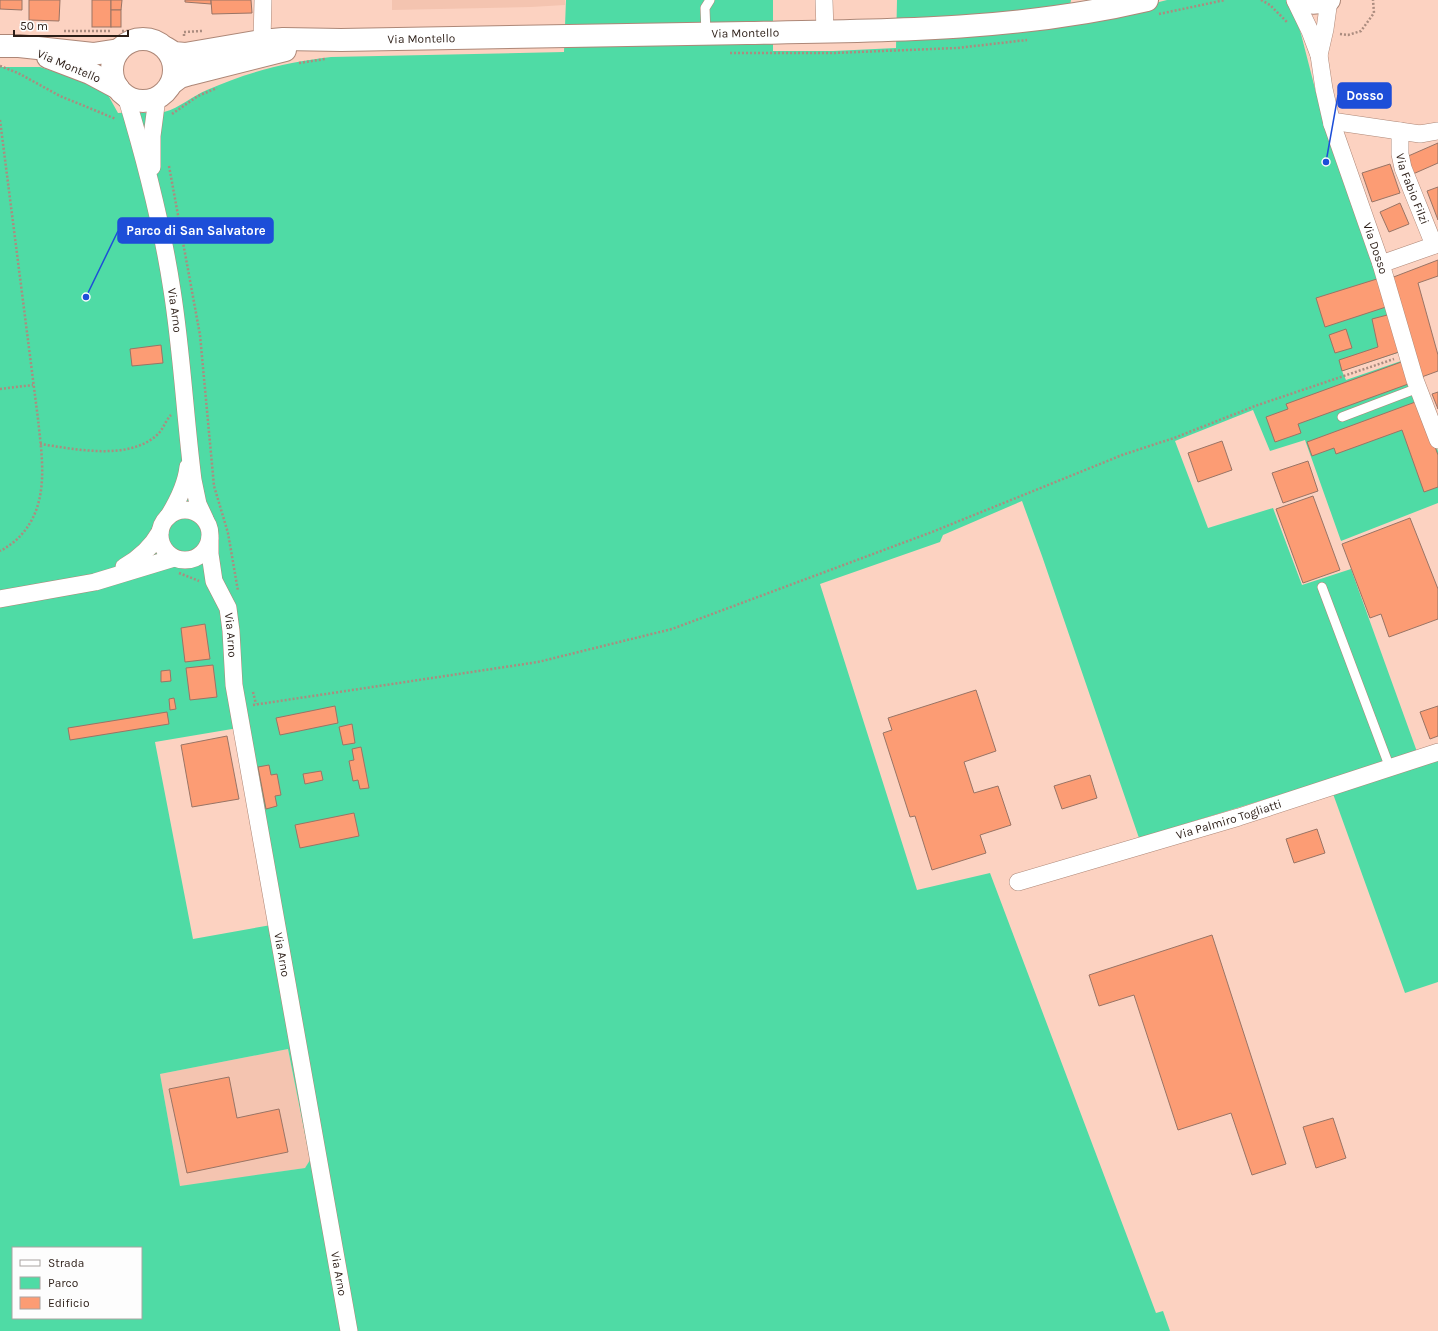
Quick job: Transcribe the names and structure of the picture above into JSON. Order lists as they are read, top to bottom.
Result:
{
  "streets": {
    "street": [
      "Via Montello",
      "Via Fabio Filzi",
      "Via Dosso",
      "Via Arno",
      "Via Palmiro Togliatti"
    ]
  },
  "crossings": [
    ["Via Montello", "Via Arno"]
  ],
  "places": ["Dosso", "Parco di San Salvatore"],
  "legend": ["Strada", "Parco", "Edificio"],
  "scale_bar": "50 m"
}
